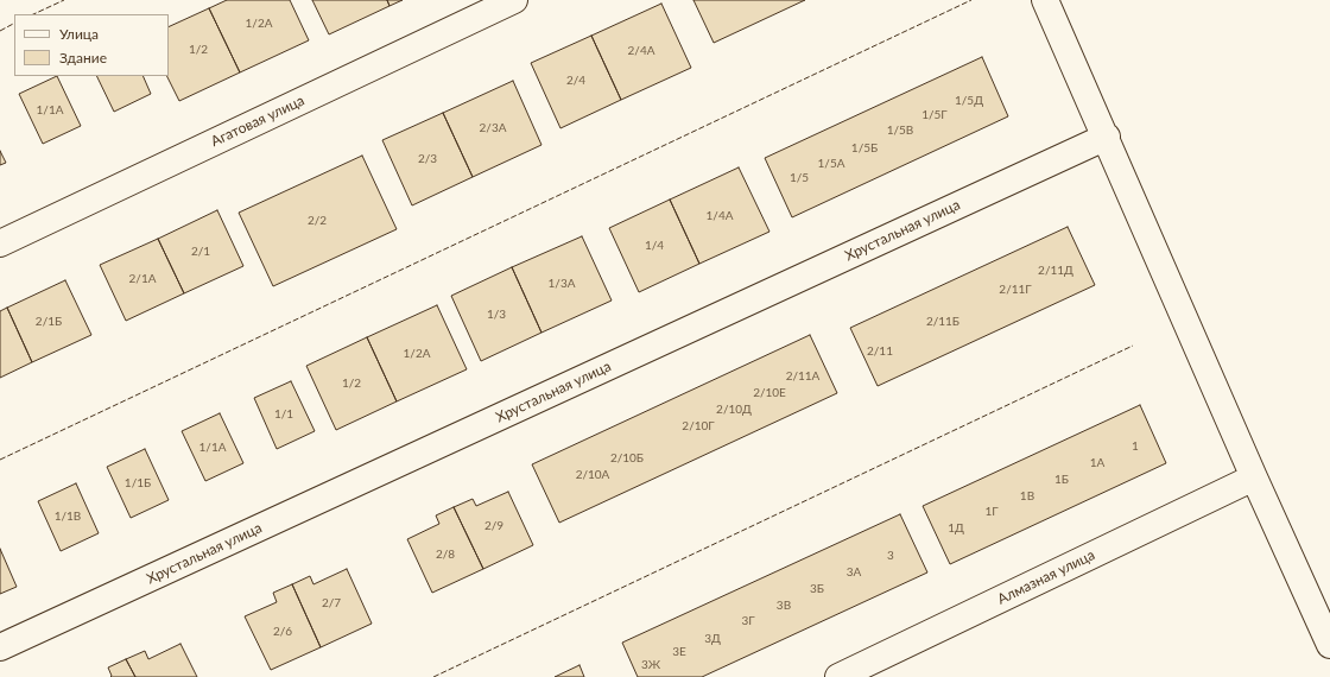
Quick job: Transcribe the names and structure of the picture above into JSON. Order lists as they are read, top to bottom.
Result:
{
  "streets": {
    "street": ["Агатовая улица", "Хрустальная улица", "Алмазная улица"]
  },
  "house_numbers": [
    "1/2А",
    "1/2",
    "2/4А",
    "2/4",
    "1/5Д",
    "1/1А",
    "1/5Г",
    "2/3А",
    "1/5В",
    "1/5Б",
    "2/3",
    "1/5А",
    "1/5",
    "1/4А",
    "2/2",
    "1/4",
    "2/1",
    "2/11Д",
    "2/1А",
    "1/3А",
    "2/11Г",
    "1/3",
    "2/1Б",
    "2/11Б",
    "2/11",
    "1/2А",
    "2/11А",
    "1/2",
    "2/10Е",
    "2/10Д",
    "1/1",
    "2/10Г",
    "1",
    "1/1А",
    "2/10Б",
    "1А",
    "2/10А",
    "1Б",
    "1/1Б",
    "1В",
    "1Г",
    "1/1В",
    "2/9",
    "1Д",
    "2/8",
    "3",
    "3А",
    "3Б",
    "2/7",
    "3В",
    "3Г",
    "2/6",
    "3Д",
    "3Е",
    "3Ж"
  ],
  "legend": ["Улица", "Здание"]
}
